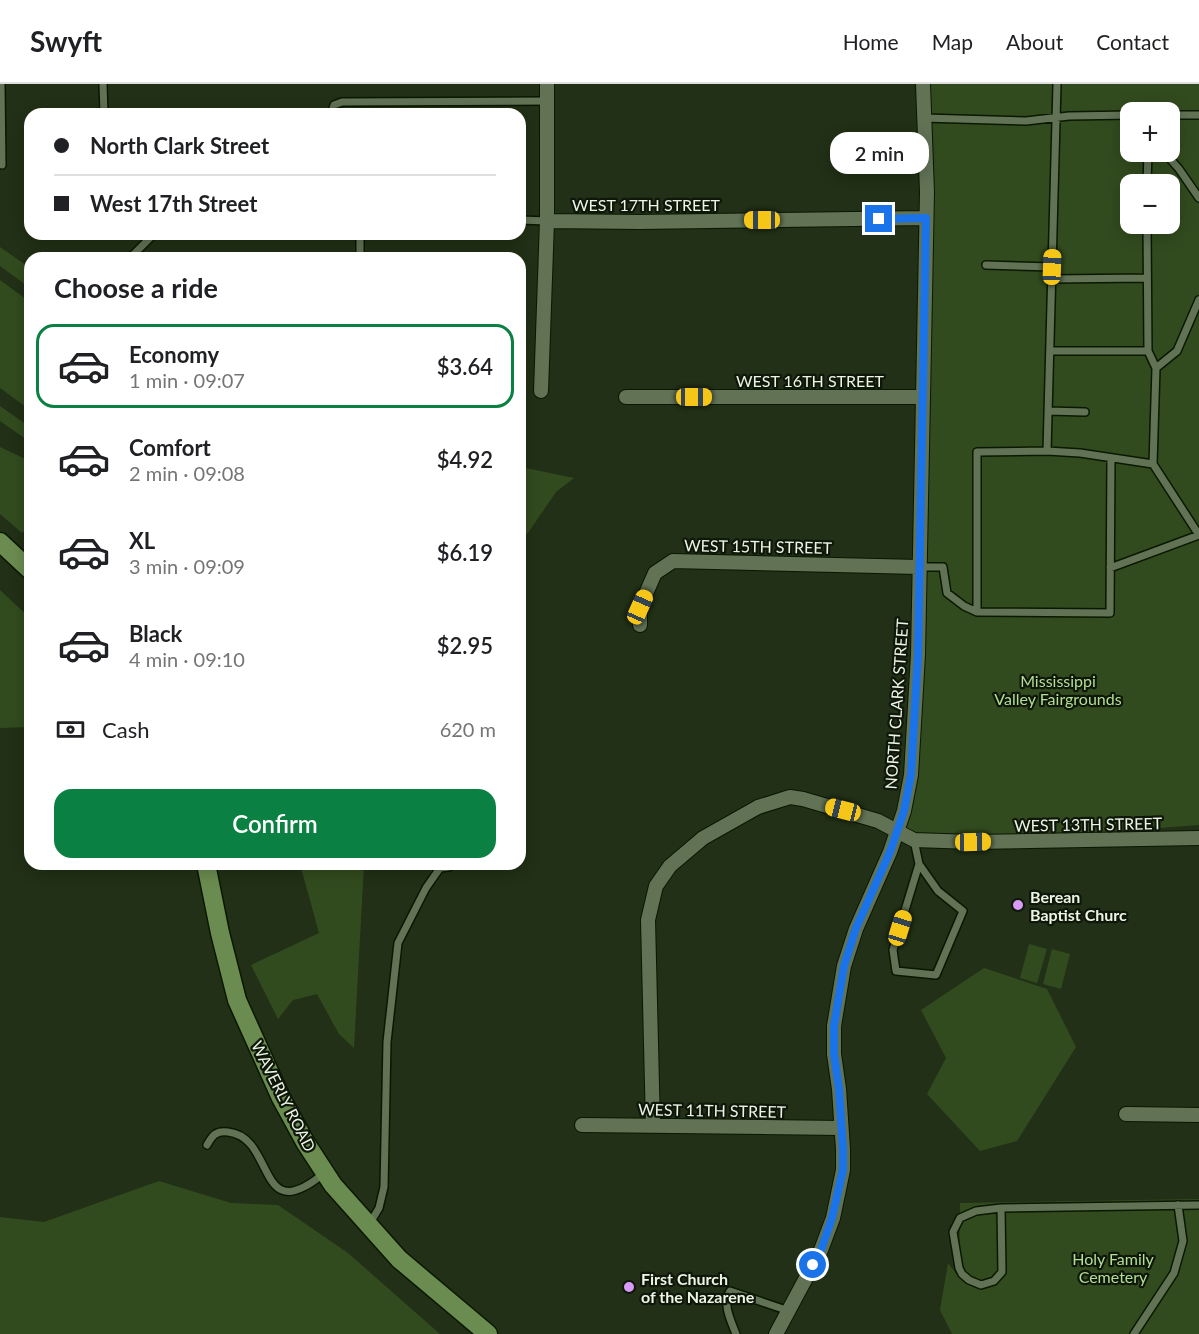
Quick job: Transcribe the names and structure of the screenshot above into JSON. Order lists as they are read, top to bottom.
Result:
{
  "streets": {
    "street": [
      "WEST 17TH STREET",
      "WEST 16TH STREET",
      "WEST 15TH STREET",
      "NORTH CLARK STREET",
      "WEST 13TH STREET",
      "WAVERLY ROAD",
      "WEST 11TH STREET"
    ]
  },
  "crossings": [
    ["WEST 17TH STREET", "NORTH CLARK STREET"],
    ["WEST 16TH STREET", "NORTH CLARK STREET"],
    ["WEST 15TH STREET", "NORTH CLARK STREET"],
    ["NORTH CLARK STREET", "WEST 13TH STREET"],
    ["NORTH CLARK STREET", "WEST 11TH STREET"],
    ["WEST 13TH STREET", "WEST 11TH STREET"]
  ],
  "parks": ["Mississippi Valley Fairgrounds", "Holy Family Cemetery"],
  "places": ["Berean Baptist Churc", "First Church of the Nazarene"],
  "page": {
    "header": "Swyft",
    "nav": [
      "Home",
      "Map",
      "About",
      "Contact"
    ],
    "map_buttons": ["+", "−"],
    "banner": ["North Clark Street", "West 17th Street"],
    "bubble": "2 min",
    "heading": "Choose a ride",
    "list": [
      {
        "name": "Economy",
        "note": "1 min · 09:07",
        "value": "$3.64"
      },
      {
        "name": "Comfort",
        "note": "2 min · 09:08",
        "value": "$4.92"
      },
      {
        "name": "XL",
        "note": "3 min · 09:09",
        "value": "$6.19"
      },
      {
        "name": "Black",
        "note": "4 min · 09:10",
        "value": "$2.95"
      }
    ],
    "pay": ["Cash", "620 m"],
    "buttons": "Confirm"
  }
}
